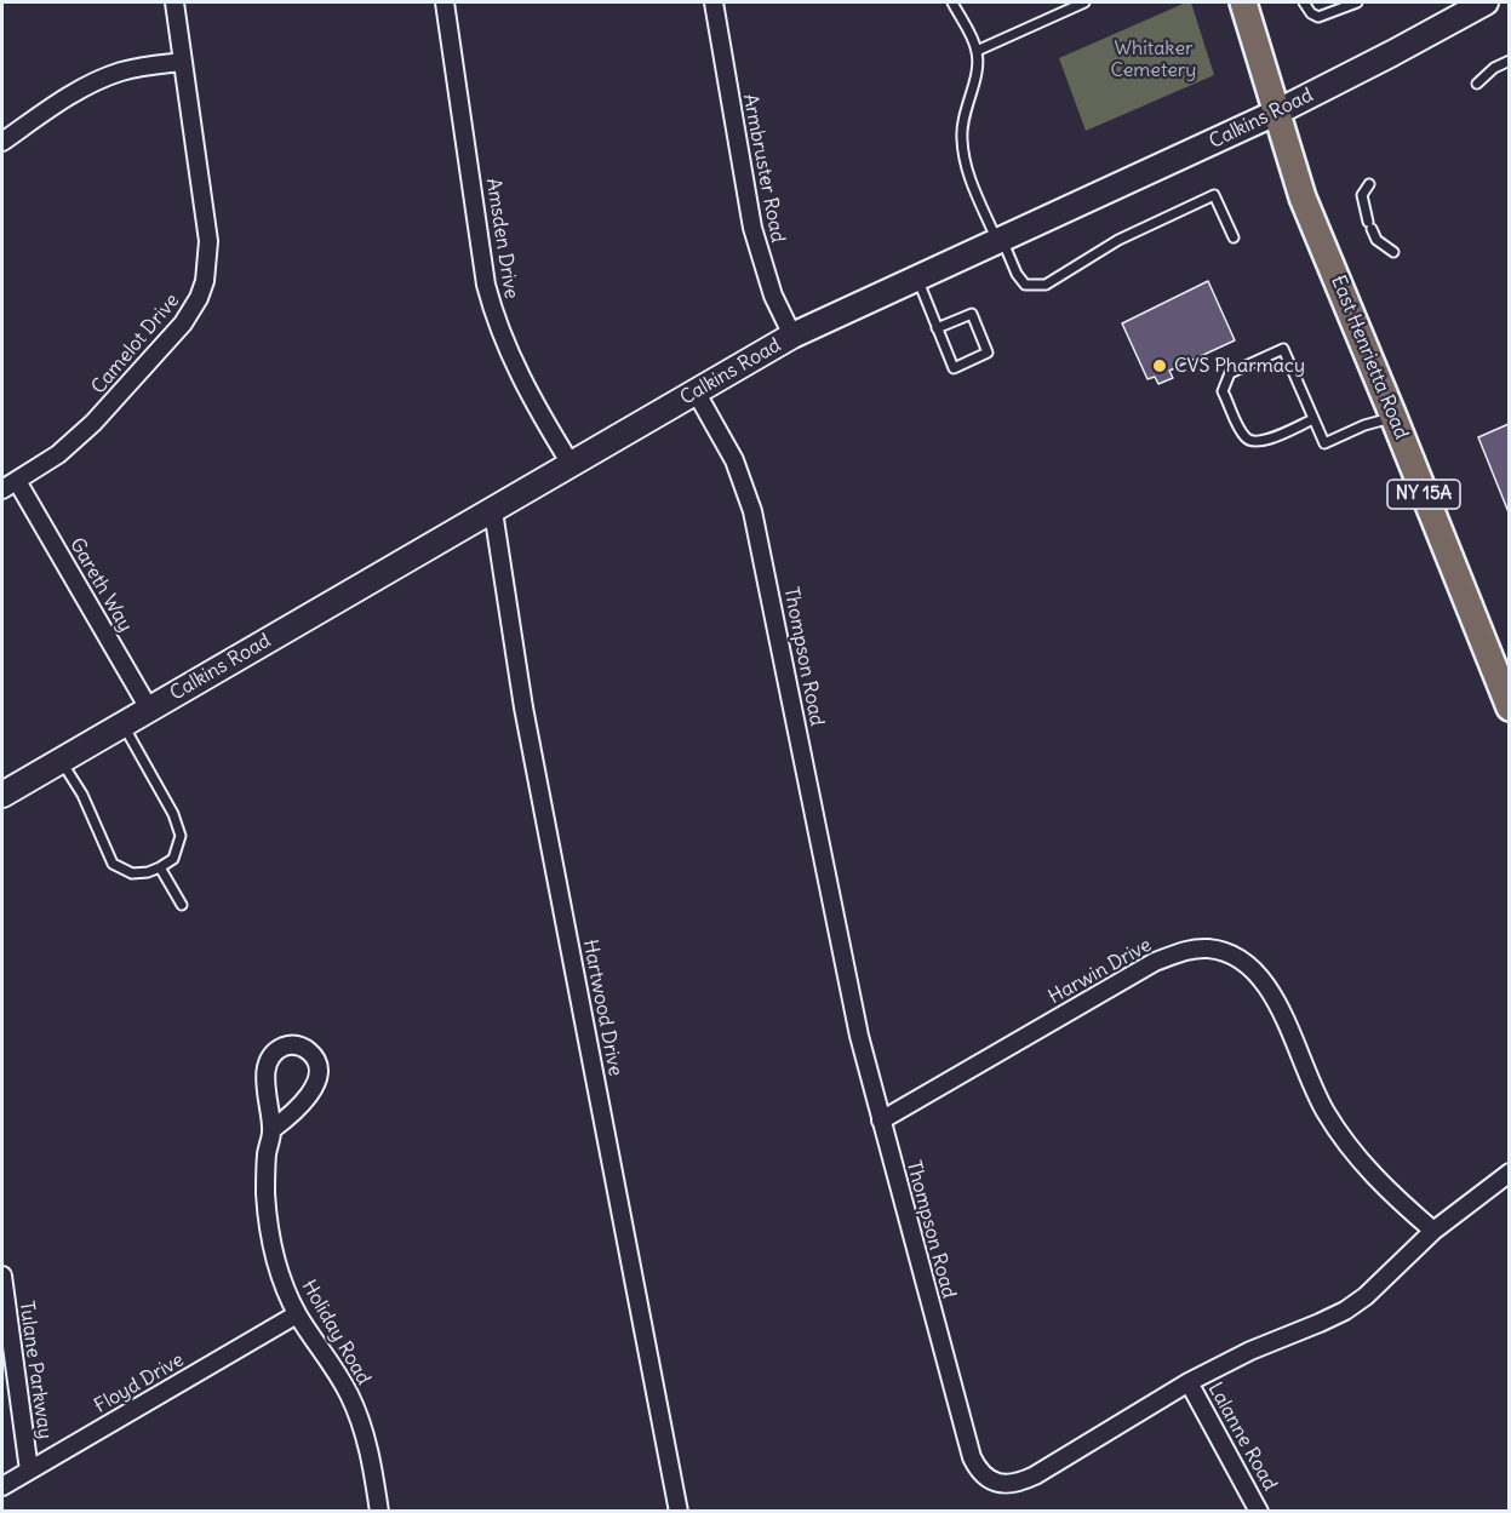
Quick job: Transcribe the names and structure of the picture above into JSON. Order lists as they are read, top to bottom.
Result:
{
  "streets": {
    "main road": ["Calkins Road", "East Henrietta Road", "NY 15A"],
    "street": [
      "Armbruster Road",
      "Amsden Drive",
      "Camelot Drive",
      "Gareth Way",
      "Thompson Road",
      "Harwin Drive",
      "Hartwood Drive",
      "Holiday Road",
      "Tulane Parkway",
      "Floyd Drive",
      "Lalanne Road"
    ]
  },
  "crossings": [
    ["Calkins Road", "Armbruster Road"],
    ["Calkins Road", "Amsden Drive"],
    ["Calkins Road", "East Henrietta Road"],
    ["Calkins Road", "Gareth Way"],
    ["Calkins Road", "Thompson Road"],
    ["Calkins Road", "Hartwood Drive"],
    ["Camelot Drive", "Gareth Way"],
    ["Thompson Road", "Harwin Drive"],
    ["Thompson Road", "Lalanne Road"],
    ["Holiday Road", "Floyd Drive"],
    ["Tulane Parkway", "Floyd Drive"]
  ],
  "parks": ["Whitaker Cemetery"],
  "places": ["CVS Pharmacy"]
}
